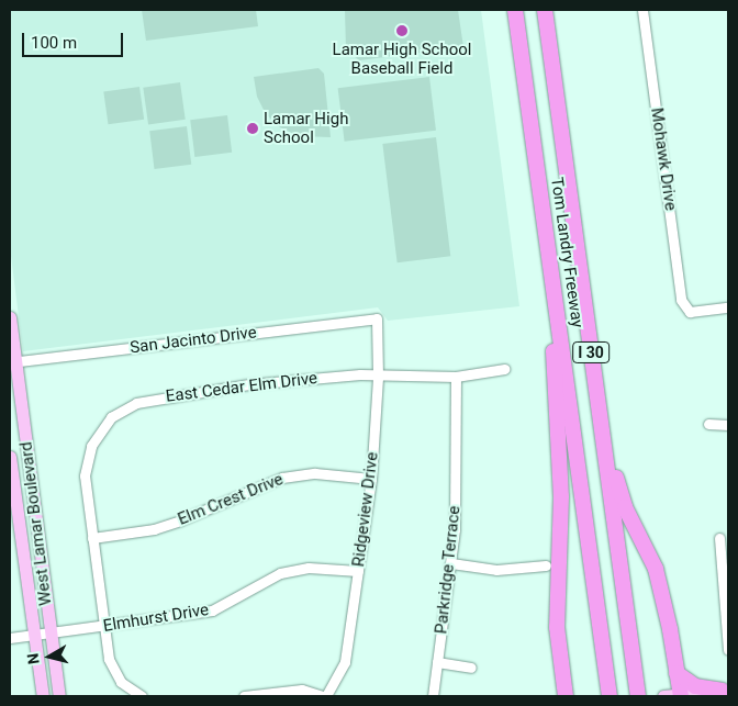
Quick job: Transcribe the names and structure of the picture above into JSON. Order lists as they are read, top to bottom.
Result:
{
  "streets": {
    "highway": ["Tom Landry Freeway", "I 30"],
    "main road": ["West Lamar Boulevard"],
    "street": [
      "Mohawk Drive",
      "San Jacinto Drive",
      "East Cedar Elm Drive",
      "Elm Crest Drive",
      "Ridgeview Drive",
      "Parkridge Terrace",
      "Elmhurst Drive"
    ]
  },
  "crossings": [
    ["San Jacinto Drive", "Ridgeview Drive"],
    ["San Jacinto Drive", "West Lamar Boulevard"],
    ["East Cedar Elm Drive", "Elm Crest Drive"],
    ["East Cedar Elm Drive", "Ridgeview Drive"],
    ["East Cedar Elm Drive", "Parkridge Terrace"],
    ["East Cedar Elm Drive", "Elmhurst Drive"],
    ["Elm Crest Drive", "Ridgeview Drive"],
    ["Ridgeview Drive", "Elmhurst Drive"],
    ["West Lamar Boulevard", "Elmhurst Drive"]
  ],
  "places": ["Lamar High School Baseball Field", "Lamar High School"],
  "scale_bar": "100 m",
  "north": "left"
}
